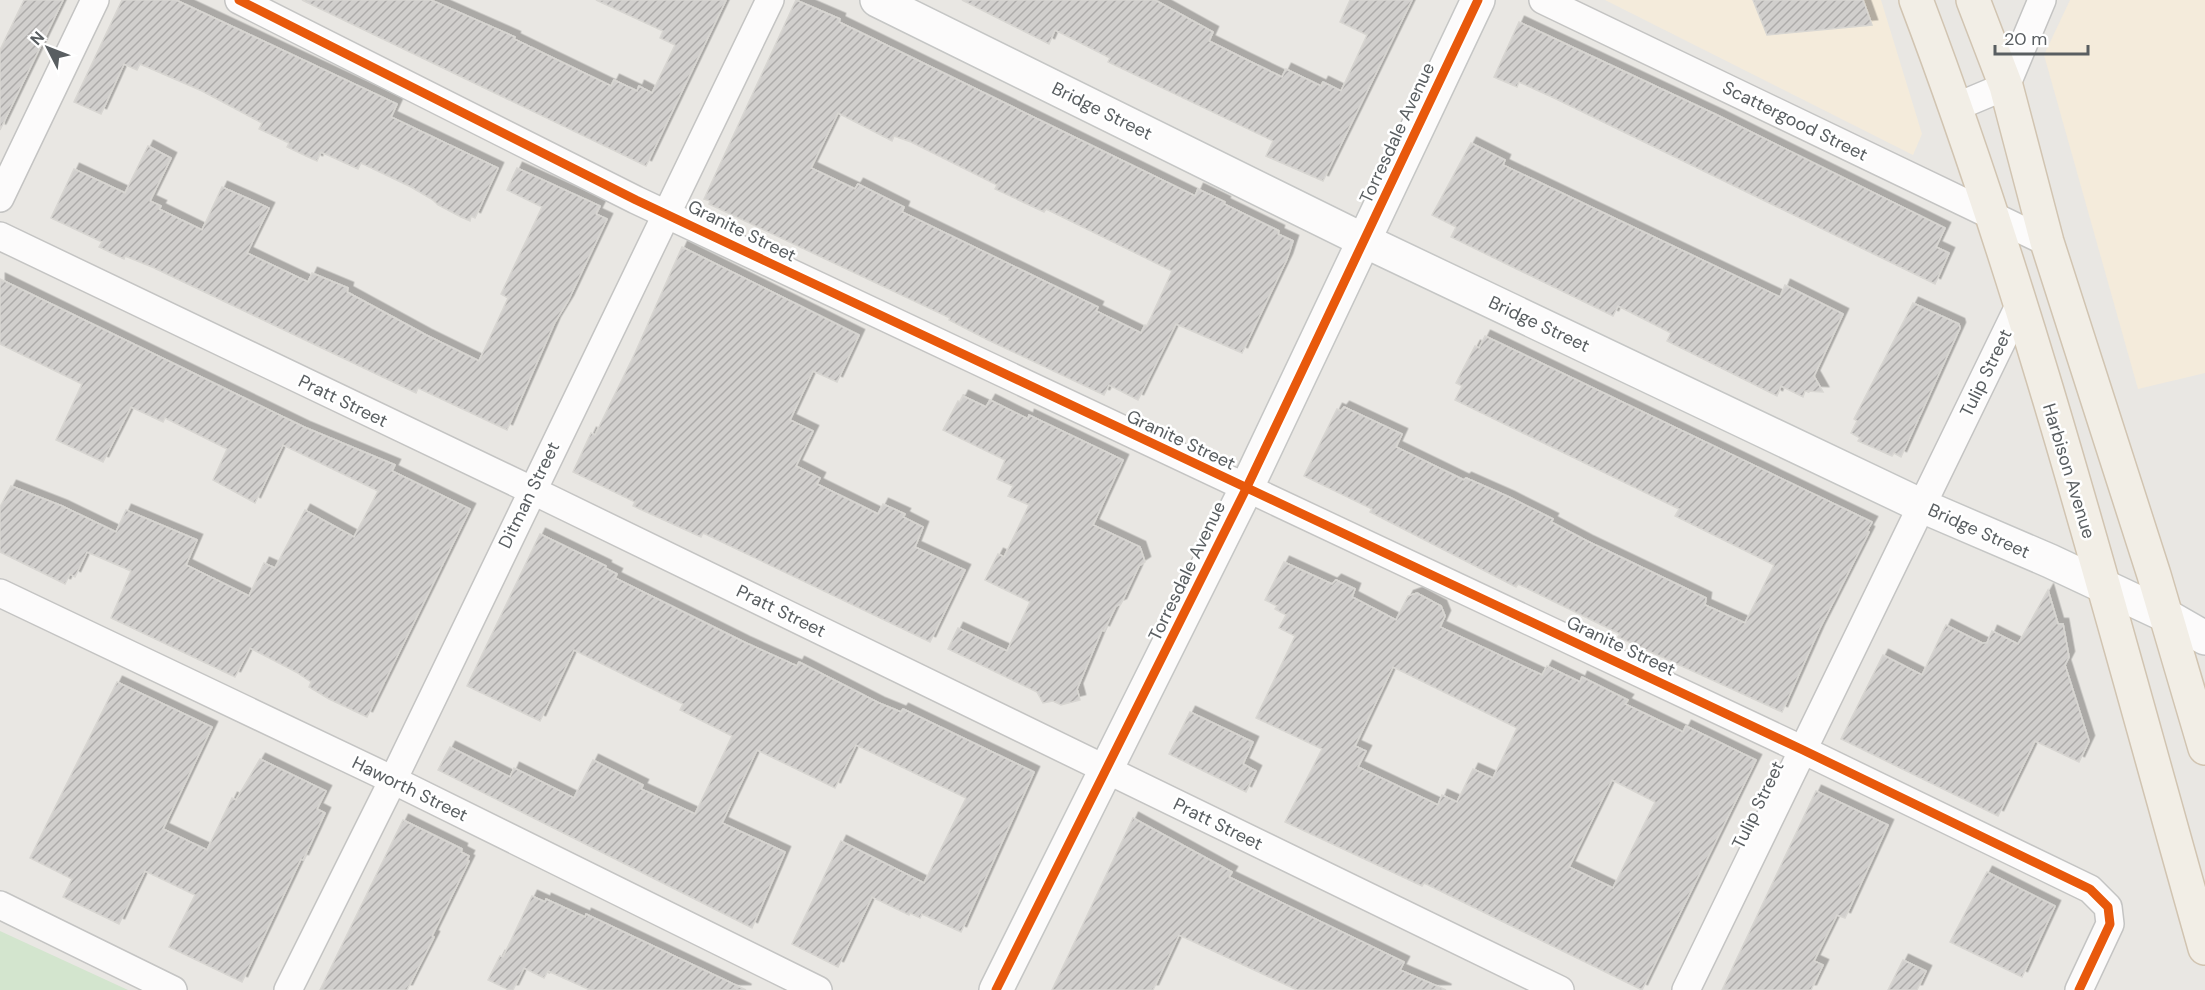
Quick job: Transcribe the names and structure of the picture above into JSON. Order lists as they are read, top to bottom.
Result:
{
  "streets": {
    "main road": ["Bridge Street", "Torresdale Avenue", "Harbison Avenue"],
    "street": [
      "Scattergood Street",
      "Granite Street",
      "Tulip Street",
      "Pratt Street",
      "Ditman Street",
      "Haworth Street"
    ]
  },
  "crossings": [
    ["Bridge Street", "Torresdale Avenue"],
    ["Bridge Street", "Tulip Street"],
    ["Bridge Street", "Harbison Avenue"],
    ["Scattergood Street", "Harbison Avenue"],
    ["Torresdale Avenue", "Granite Street"],
    ["Torresdale Avenue", "Pratt Street"],
    ["Granite Street", "Tulip Street"],
    ["Granite Street", "Ditman Street"],
    ["Tulip Street", "Harbison Avenue"],
    ["Pratt Street", "Ditman Street"],
    ["Ditman Street", "Haworth Street"]
  ],
  "scale_bar": "20 m",
  "north": "top left"
}
